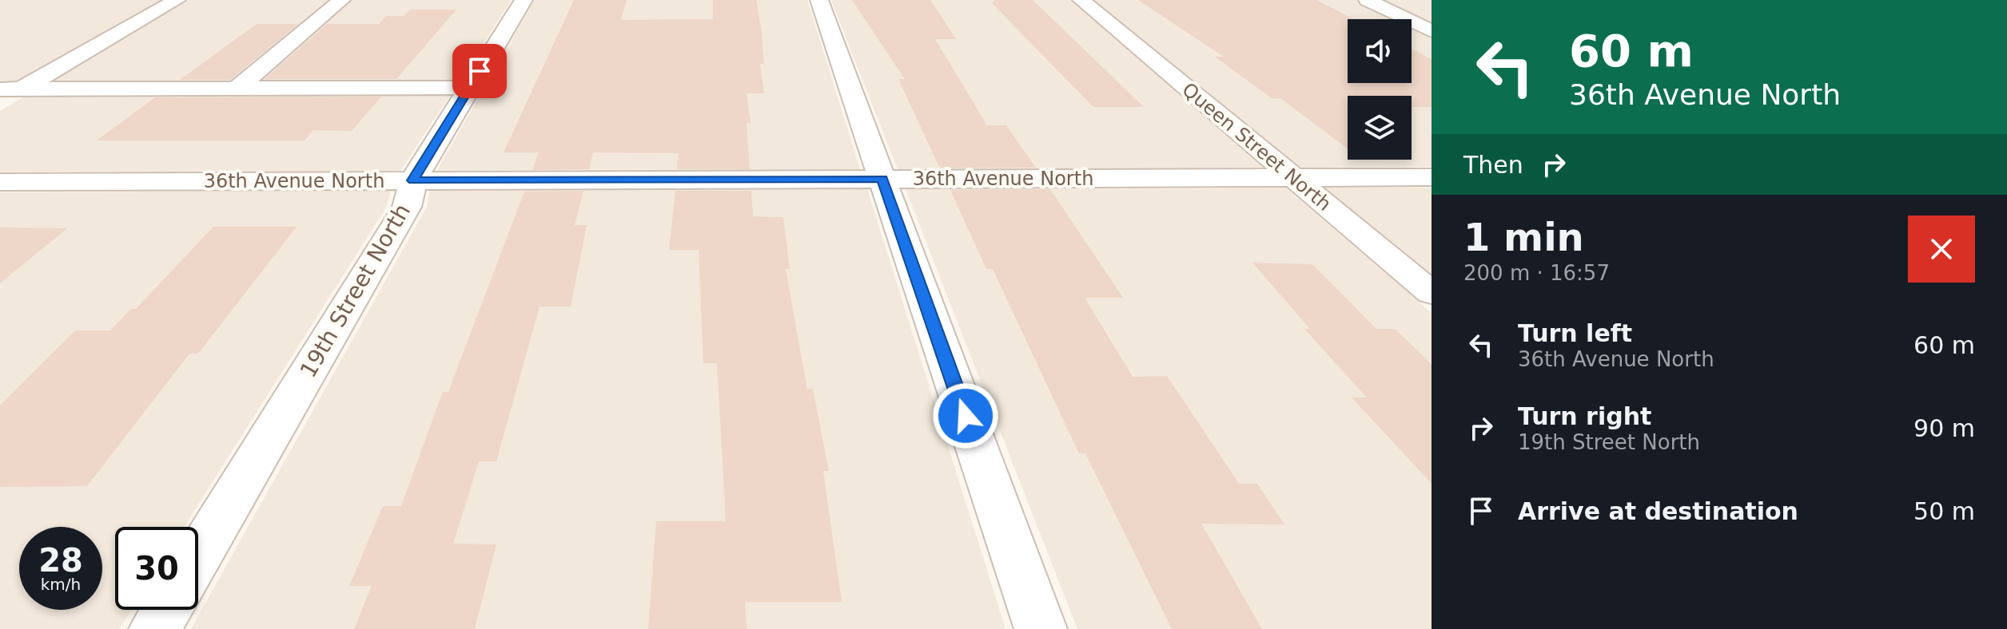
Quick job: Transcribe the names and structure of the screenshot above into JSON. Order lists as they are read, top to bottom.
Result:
{
  "streets": {
    "street": ["Queen Street North", "36th Avenue North", "19th Street North"]
  },
  "crossings": [
    ["Queen Street North", "36th Avenue North"],
    ["36th Avenue North", "19th Street North"]
  ],
  "page": {
    "turn": ["60 m", "36th Avenue North"],
    "then": "Then",
    "heading": ["1 min", "200 m · 16:57"],
    "list": [
      {
        "name": "Turn left",
        "note": "36th Avenue North",
        "value": "60 m"
      },
      {
        "name": "Turn right",
        "note": "19th Street North",
        "value": "90 m"
      },
      {
        "name": "Arrive at destination",
        "value": "50 m"
      }
    ],
    "speed": "28 km/h",
    "limit": "30"
  }
}
